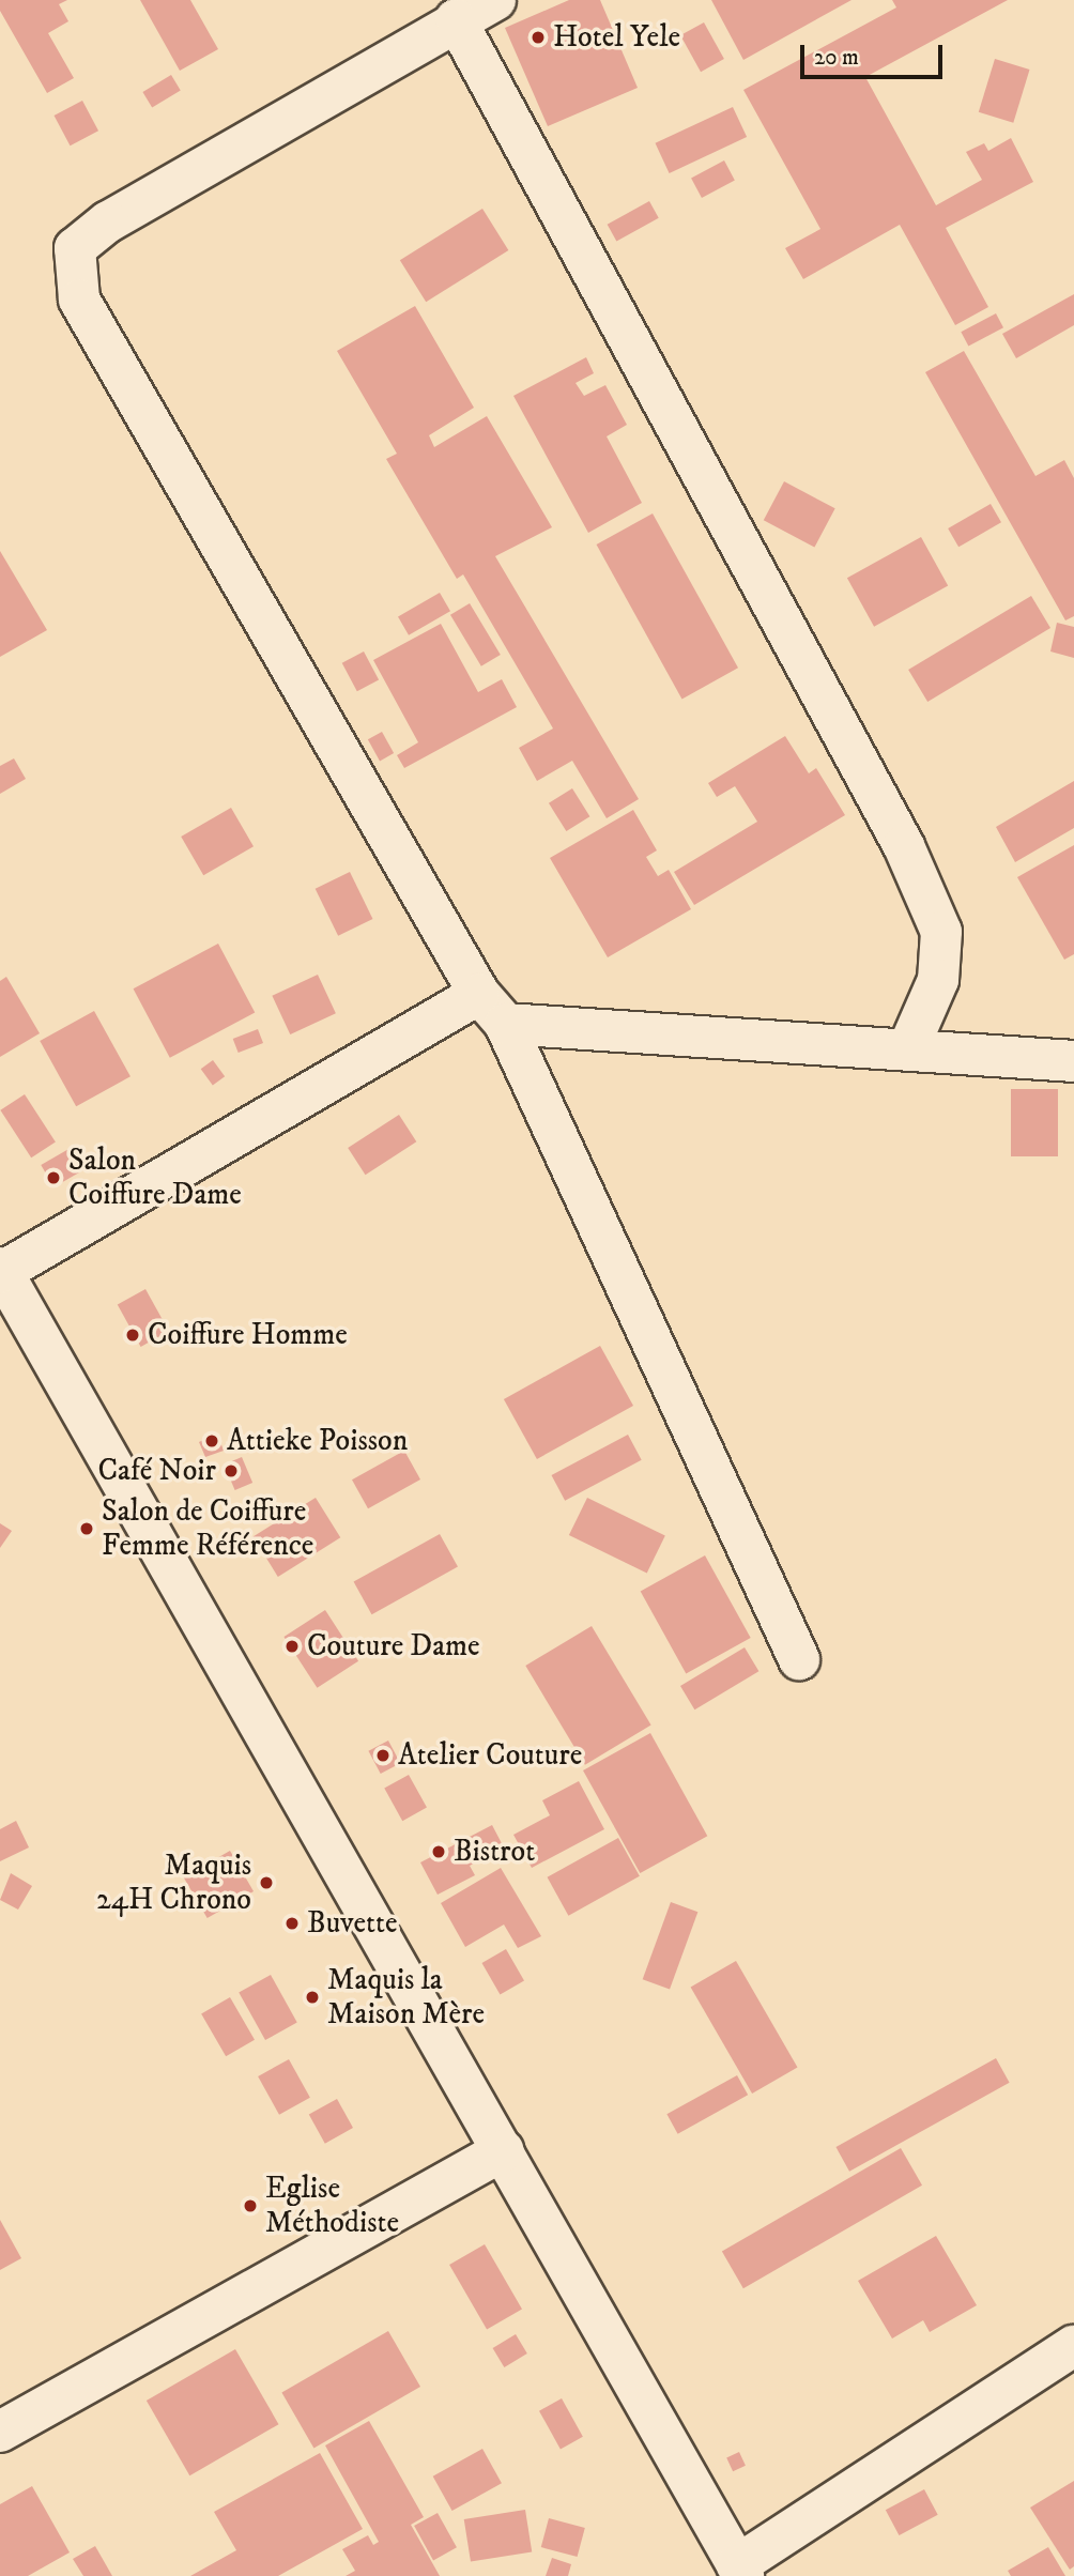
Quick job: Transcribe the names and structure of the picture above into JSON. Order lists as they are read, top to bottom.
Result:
{
  "places": [
    "Hotel Yele",
    "Salon Coiffure Dame",
    "Coiffure Homme",
    "Attieke Poisson",
    "Café Noir",
    "Salon de Coiffure Femme Référence",
    "Couture Dame",
    "Atelier Couture",
    "Bistrot",
    "Maquis 24H Chrono",
    "Buvette",
    "Maquis la Maison Mère",
    "Eglise Méthodiste"
  ],
  "scale_bar": "20 m"
}
